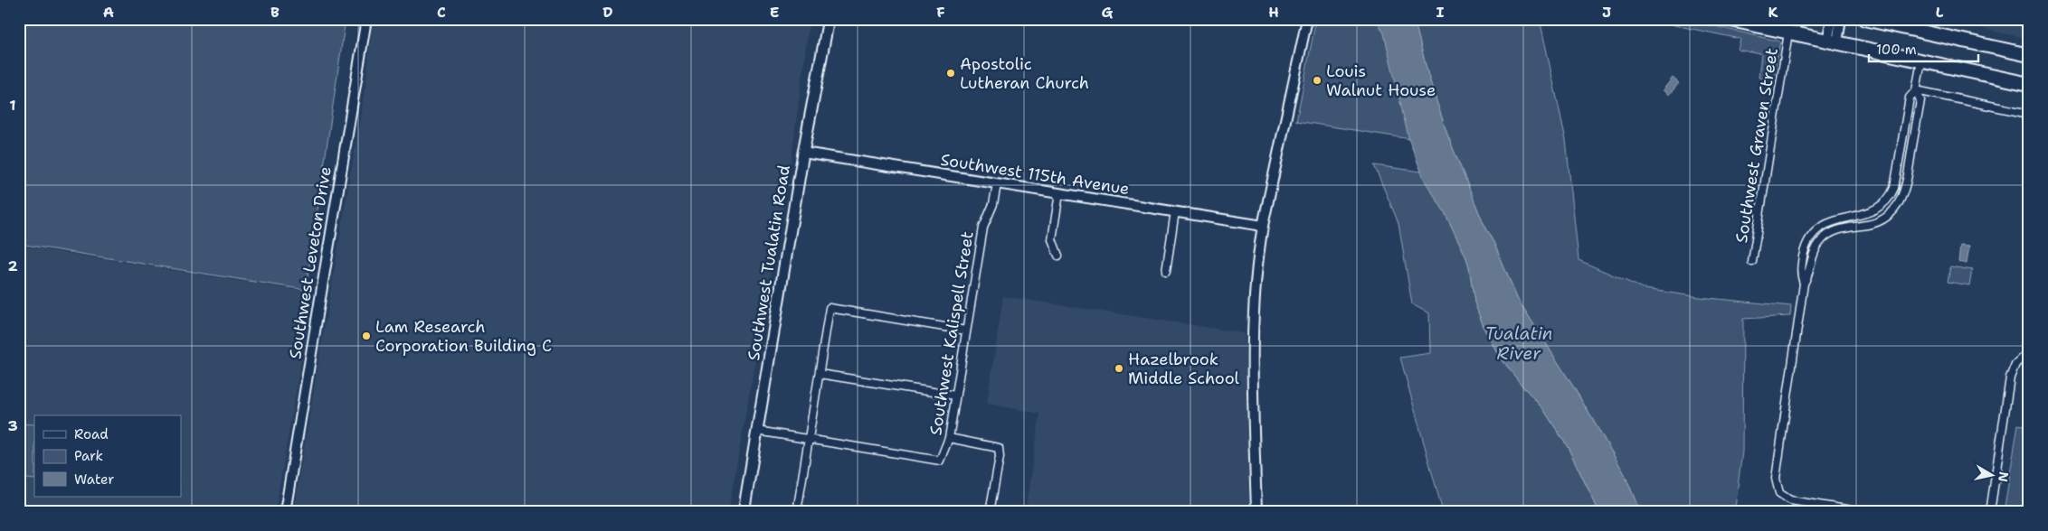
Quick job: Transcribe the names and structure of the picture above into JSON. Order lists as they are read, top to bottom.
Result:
{
  "streets": {
    "main road": ["Southwest Tualatin Road"],
    "street": [
      "Southwest Graven Street",
      "Southwest 115th Avenue",
      "Southwest Leveton Drive",
      "Southwest Kalispell Street"
    ]
  },
  "crossings": [
    ["Southwest 115th Avenue", "Southwest Tualatin Road"],
    ["Southwest 115th Avenue", "Southwest Kalispell Street"]
  ],
  "water": ["Tualatin River"],
  "places": [
    "Apostolic Lutheran Church",
    "Louis Walnut House",
    "Lam Research Corporation Building C",
    "Hazelbrook Middle School"
  ],
  "legend": ["Road", "Park", "Water"],
  "scale_bar": "100 m",
  "north": "right",
  "grid": {
    "columns": [
      "A",
      "B",
      "C",
      "D",
      "E",
      "F",
      "G",
      "H",
      "I",
      "J",
      "K",
      "L"
    ],
    "rows": ["1", "2", "3"]
  }
}
